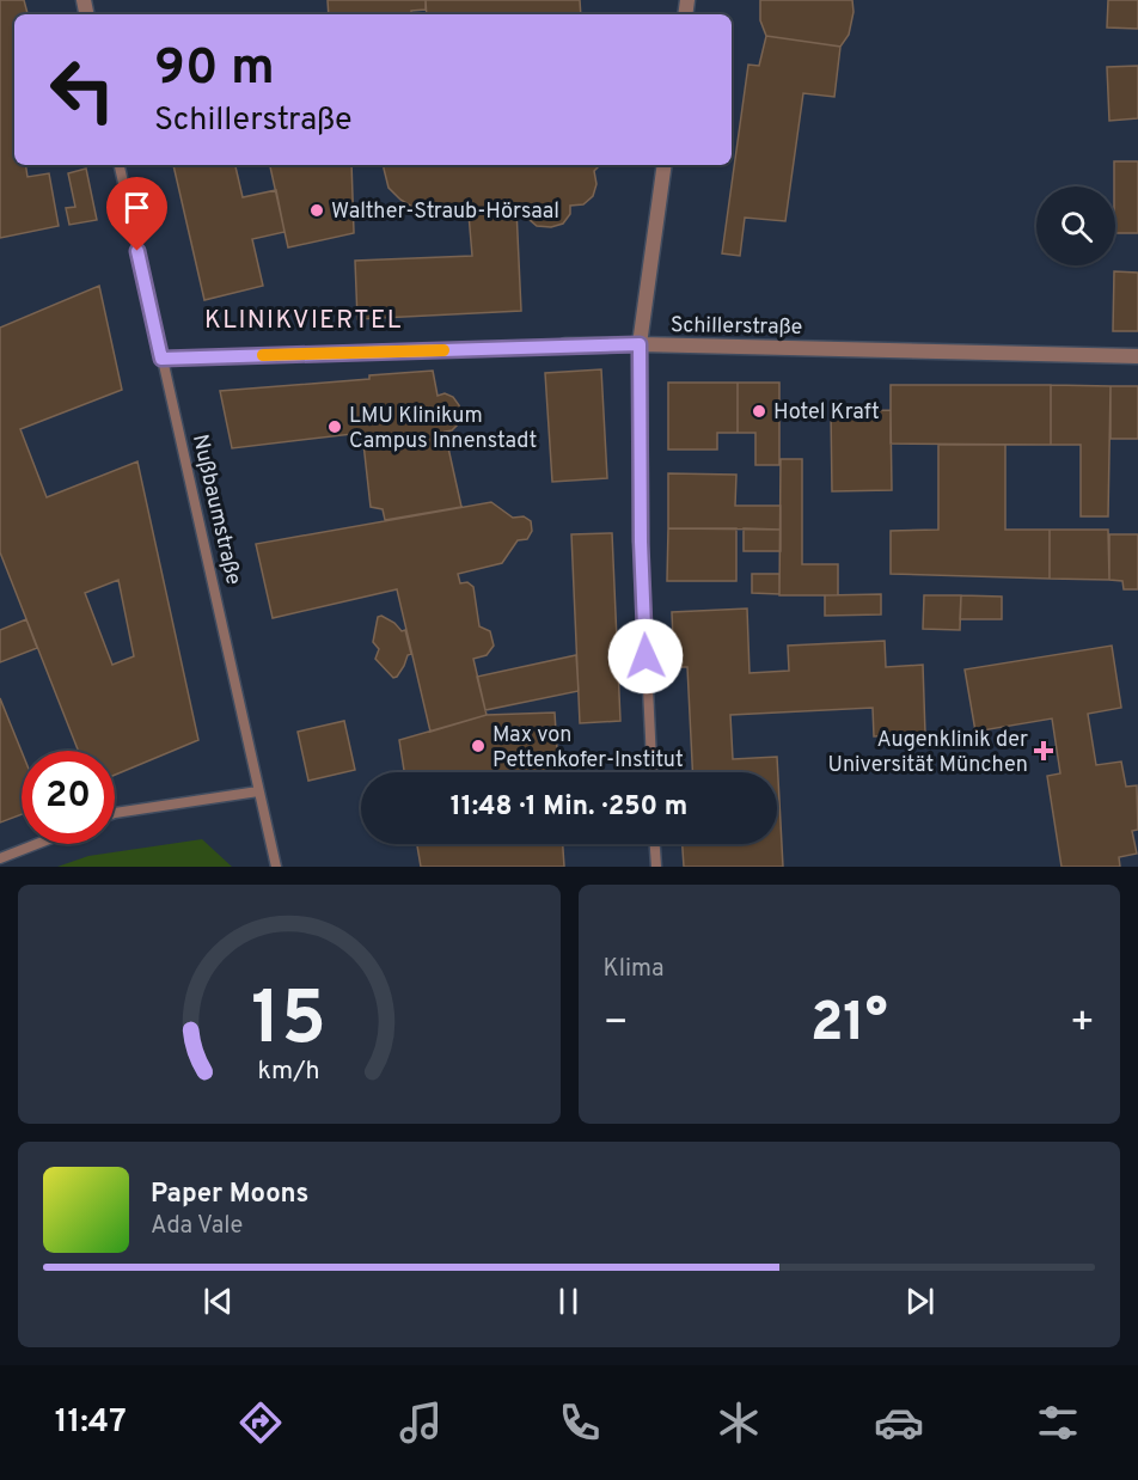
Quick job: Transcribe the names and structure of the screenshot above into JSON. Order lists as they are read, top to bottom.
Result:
{
  "streets": {
    "street": ["Schillerstraße"],
    "lane": ["Nußbaumstraße"]
  },
  "crossings": [
    ["Schillerstraße", "Nußbaumstraße"]
  ],
  "districts": ["KLINIKVIERTEL"],
  "places": {
    "other": [
      "Walther-Straub-Hörsaal",
      "Hotel Kraft",
      "LMU Klinikum Campus Innenstadt",
      "Max von Pettenkofer-Institut"
    ],
    "health": ["Augenklinik der Universität München"]
  },
  "page": {
    "turn": ["90 m", "Schillerstraße"],
    "limit": "20",
    "trip": "11:48 · 1 Min. · 250 m",
    "tile": "Klima",
    "heat": ["−", "21°", "+"],
    "song": ["Paper Moons", "Ada Vale"],
    "tabs": "11:47",
    "gauge": ["15", "km/h"]
  }
}
